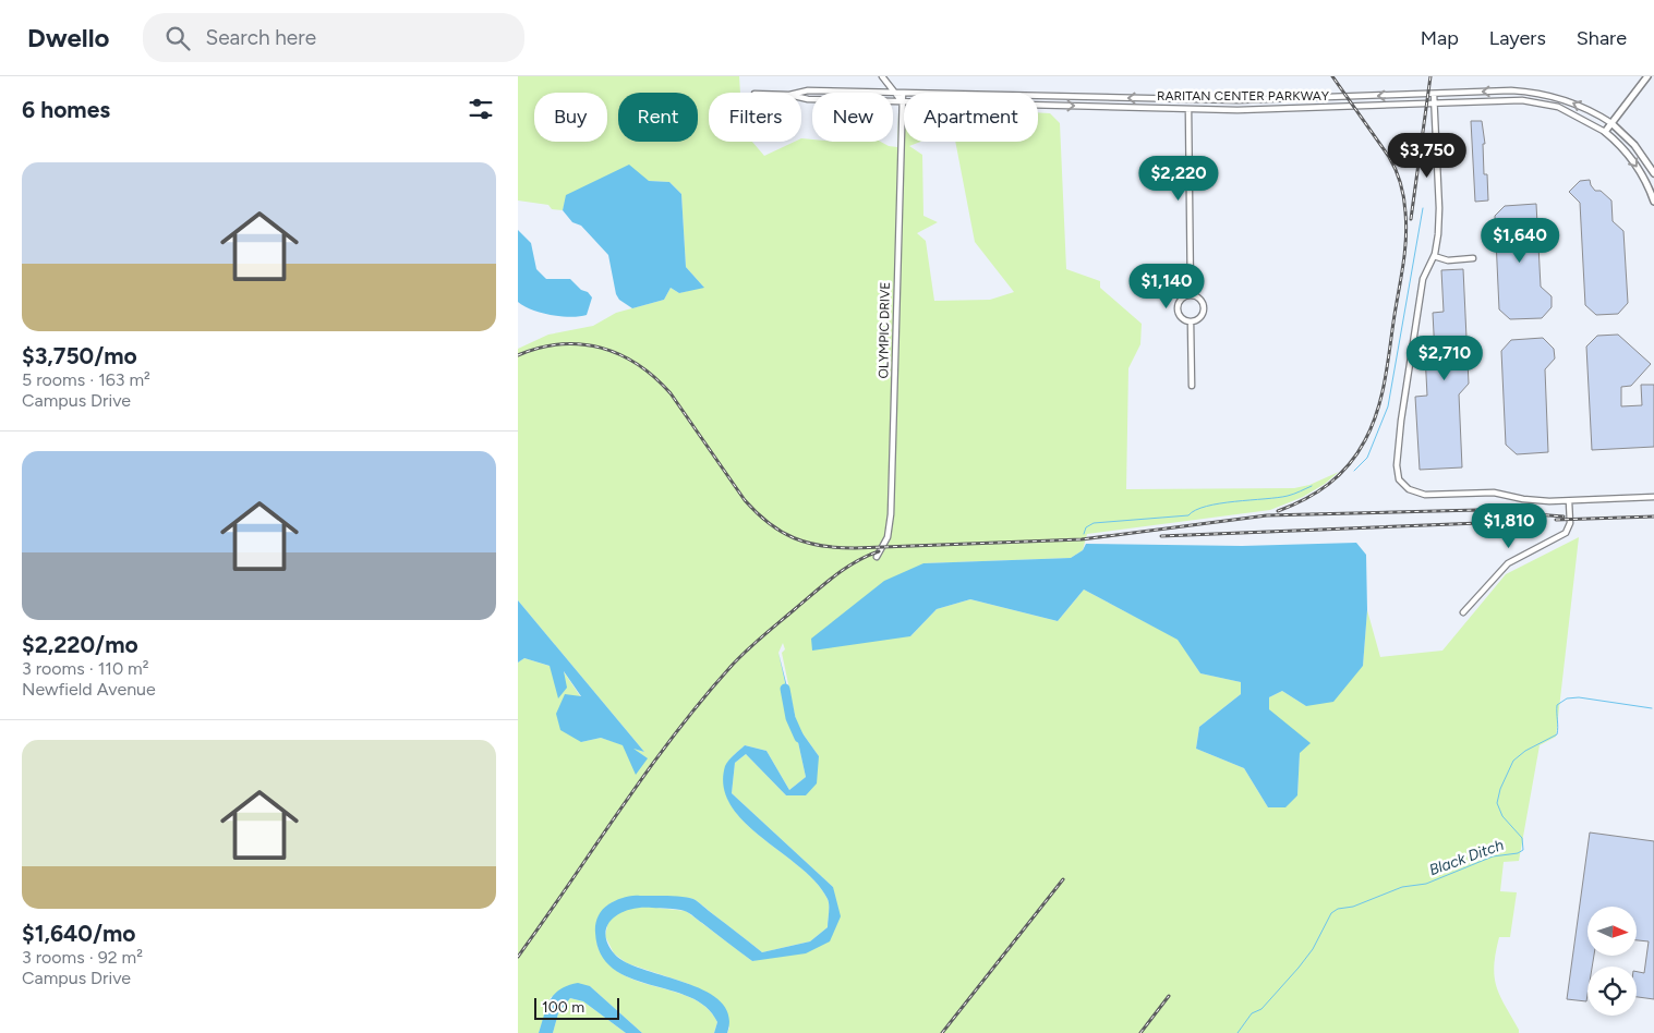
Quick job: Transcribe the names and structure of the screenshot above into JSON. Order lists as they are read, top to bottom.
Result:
{
  "streets": {
    "street": ["RARITAN CENTER PARKWAY", "OLYMPIC DRIVE"]
  },
  "crossings": [
    ["RARITAN CENTER PARKWAY", "OLYMPIC DRIVE"]
  ],
  "water": ["Black Ditch"],
  "scale_bar": "100 m",
  "north": "right",
  "page": {
    "header": "Dwello",
    "search": "Search here",
    "nav": ["Map", "Layers", "Share"],
    "heading": "6 homes",
    "chip": [
      "Buy",
      "Rent",
      "Filters",
      "New",
      "Apartment"
    ],
    "price": [
      "$3,750",
      "$2,220",
      "$1,640",
      "$1,140",
      "$2,710",
      "$1,810"
    ],
    "list": [
      {
        "name": "$3,750/mo",
        "note": "5 rooms · 163 m² · Campus Drive"
      },
      {
        "name": "$2,220/mo",
        "note": "3 rooms · 110 m² · Newfield Avenue"
      },
      {
        "name": "$1,640/mo",
        "note": "3 rooms · 92 m² · Campus Drive"
      }
    ],
    "scale": "100 m"
  }
}
